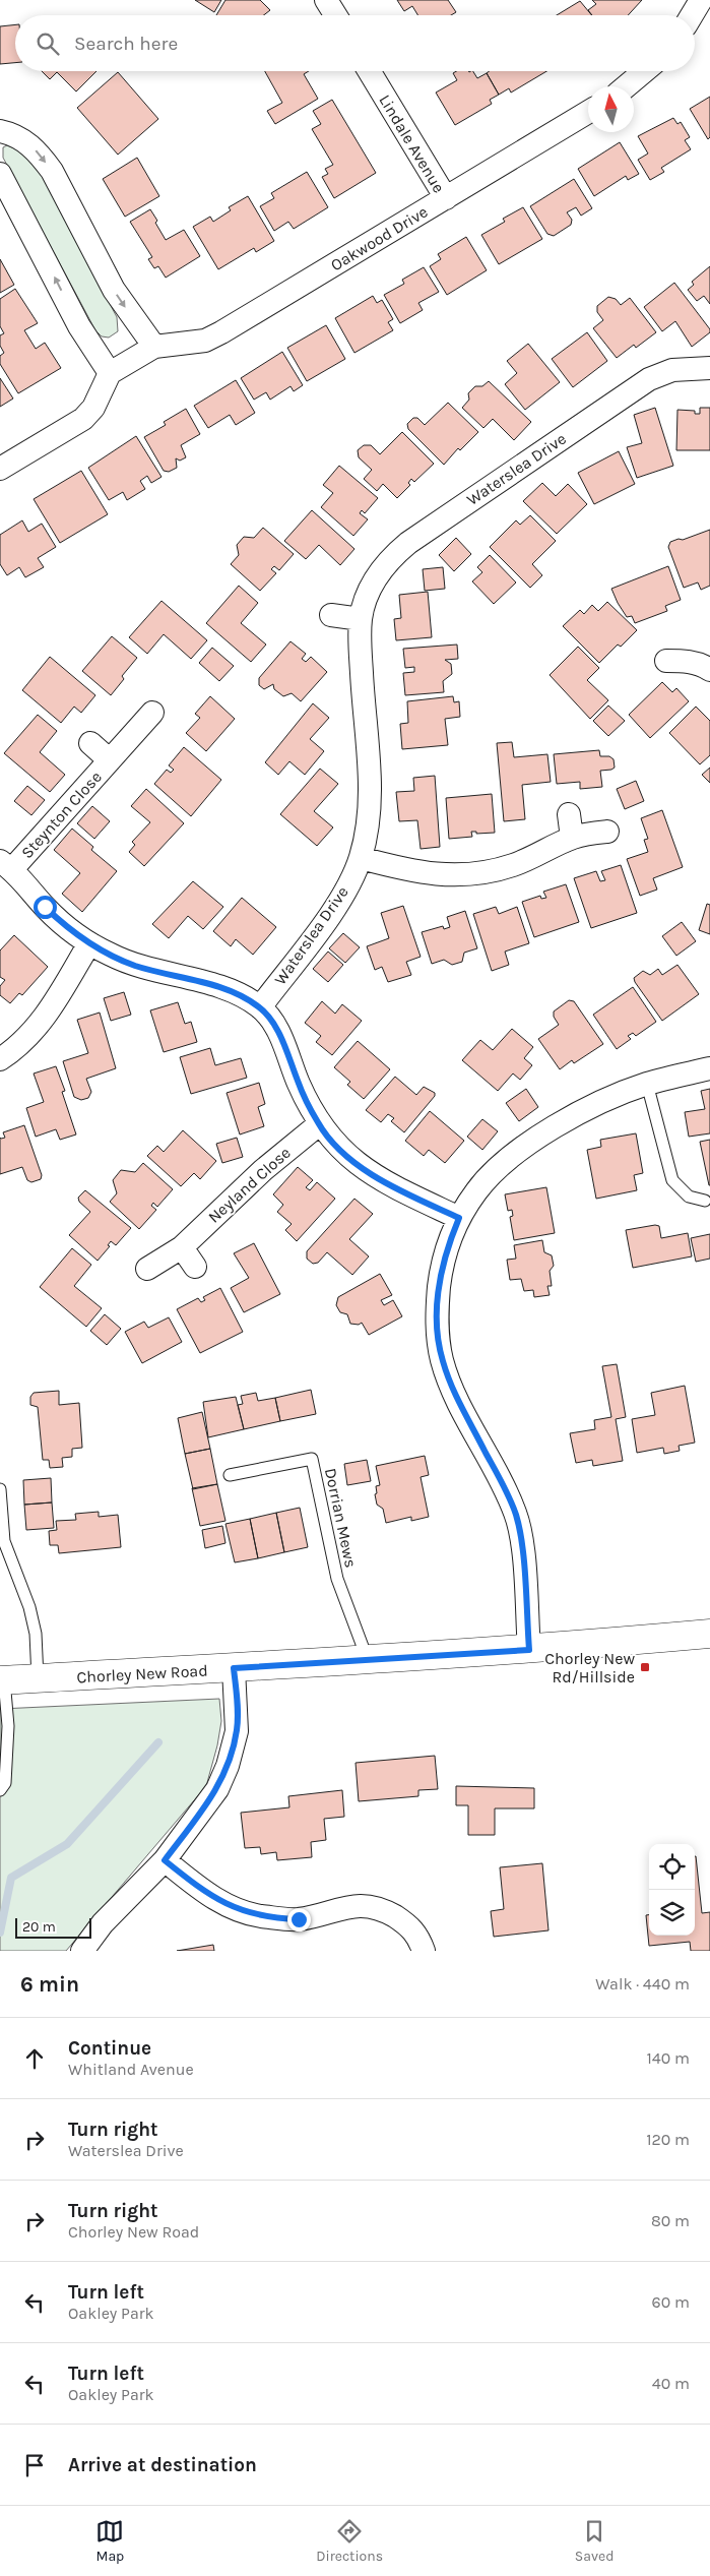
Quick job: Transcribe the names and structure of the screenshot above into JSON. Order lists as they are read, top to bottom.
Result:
{
  "streets": {
    "main road": ["Chorley New Road"],
    "street": [
      "Lindale Avenue",
      "Oakwood Drive",
      "Waterslea Drive",
      "Steynton Close",
      "Neyland Close"
    ],
    "lane": ["Dorrian Mews"]
  },
  "crossings": [
    ["Lindale Avenue", "Oakwood Drive"],
    ["Dorrian Mews", "Chorley New Road"]
  ],
  "places": {
    "transit": ["Chorley New Rd/Hillside"]
  },
  "scale_bar": "20 m",
  "north": "top",
  "page": {
    "search": "Search here",
    "scale": "20 m",
    "heading": ["6 min", "Walk · 440 m"],
    "list": [
      ["Continue", "Whitland Avenue", "140 m"],
      ["Turn right", "Waterslea Drive", "120 m"],
      ["Turn right", "Chorley New Road", "80 m"],
      ["Turn left", "Oakley Park", "60 m"],
      ["Turn left", "Oakley Park", "40 m"],
      "Arrive at destination"
    ],
    "nav": ["Map", "Directions", "Saved"]
  }
}
